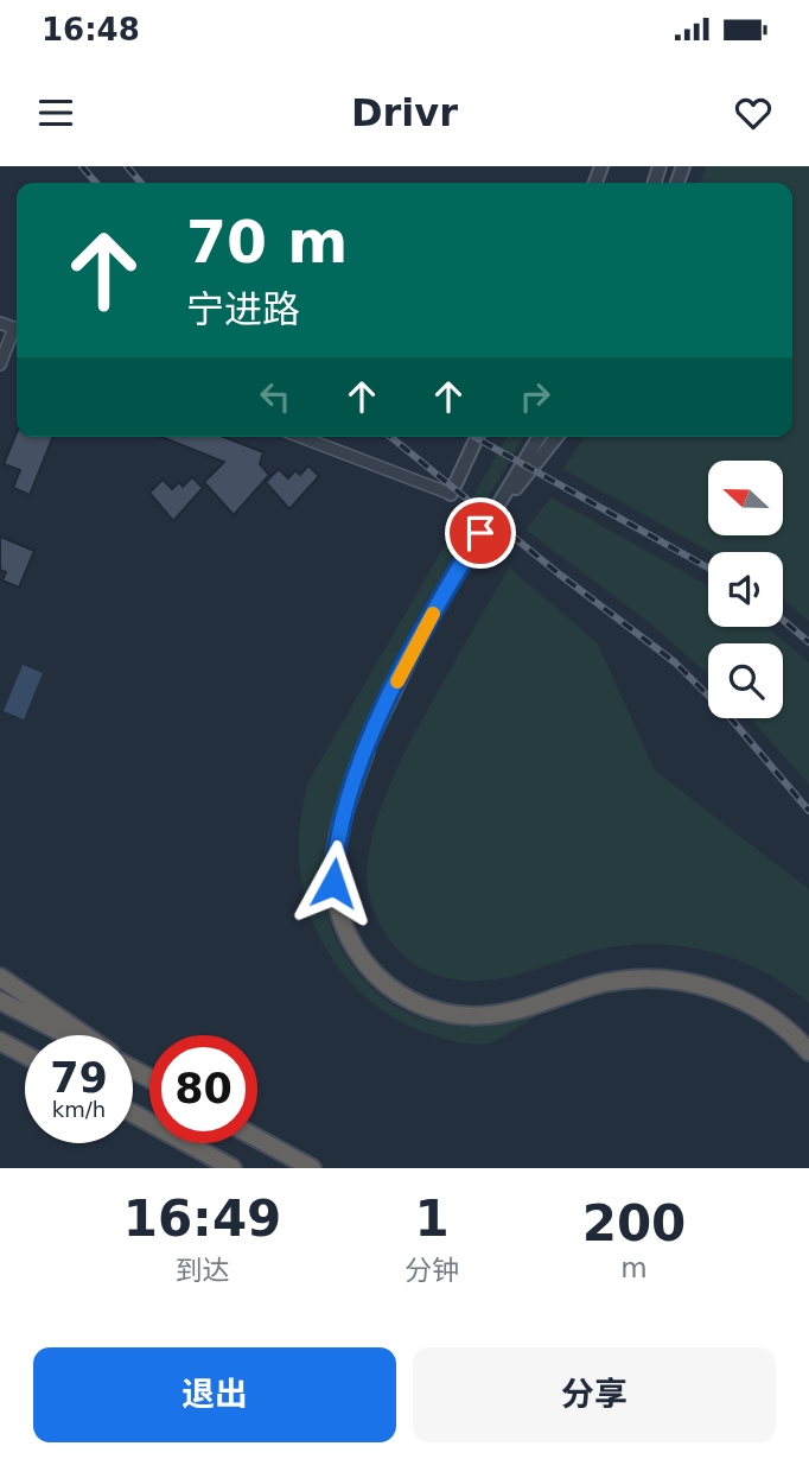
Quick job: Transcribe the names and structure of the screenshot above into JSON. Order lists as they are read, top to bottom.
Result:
{
  "north": "left",
  "page": {
    "status": "16:48",
    "header": "Drivr",
    "turn": ["70 m", "宁进路"],
    "speed": "79 km/h",
    "limit": "80",
    "eta": [
      "16:49",
      "到达",
      "1",
      "分钟",
      "200",
      "m"
    ],
    "buttons": ["退出", "分享"]
  }
}
